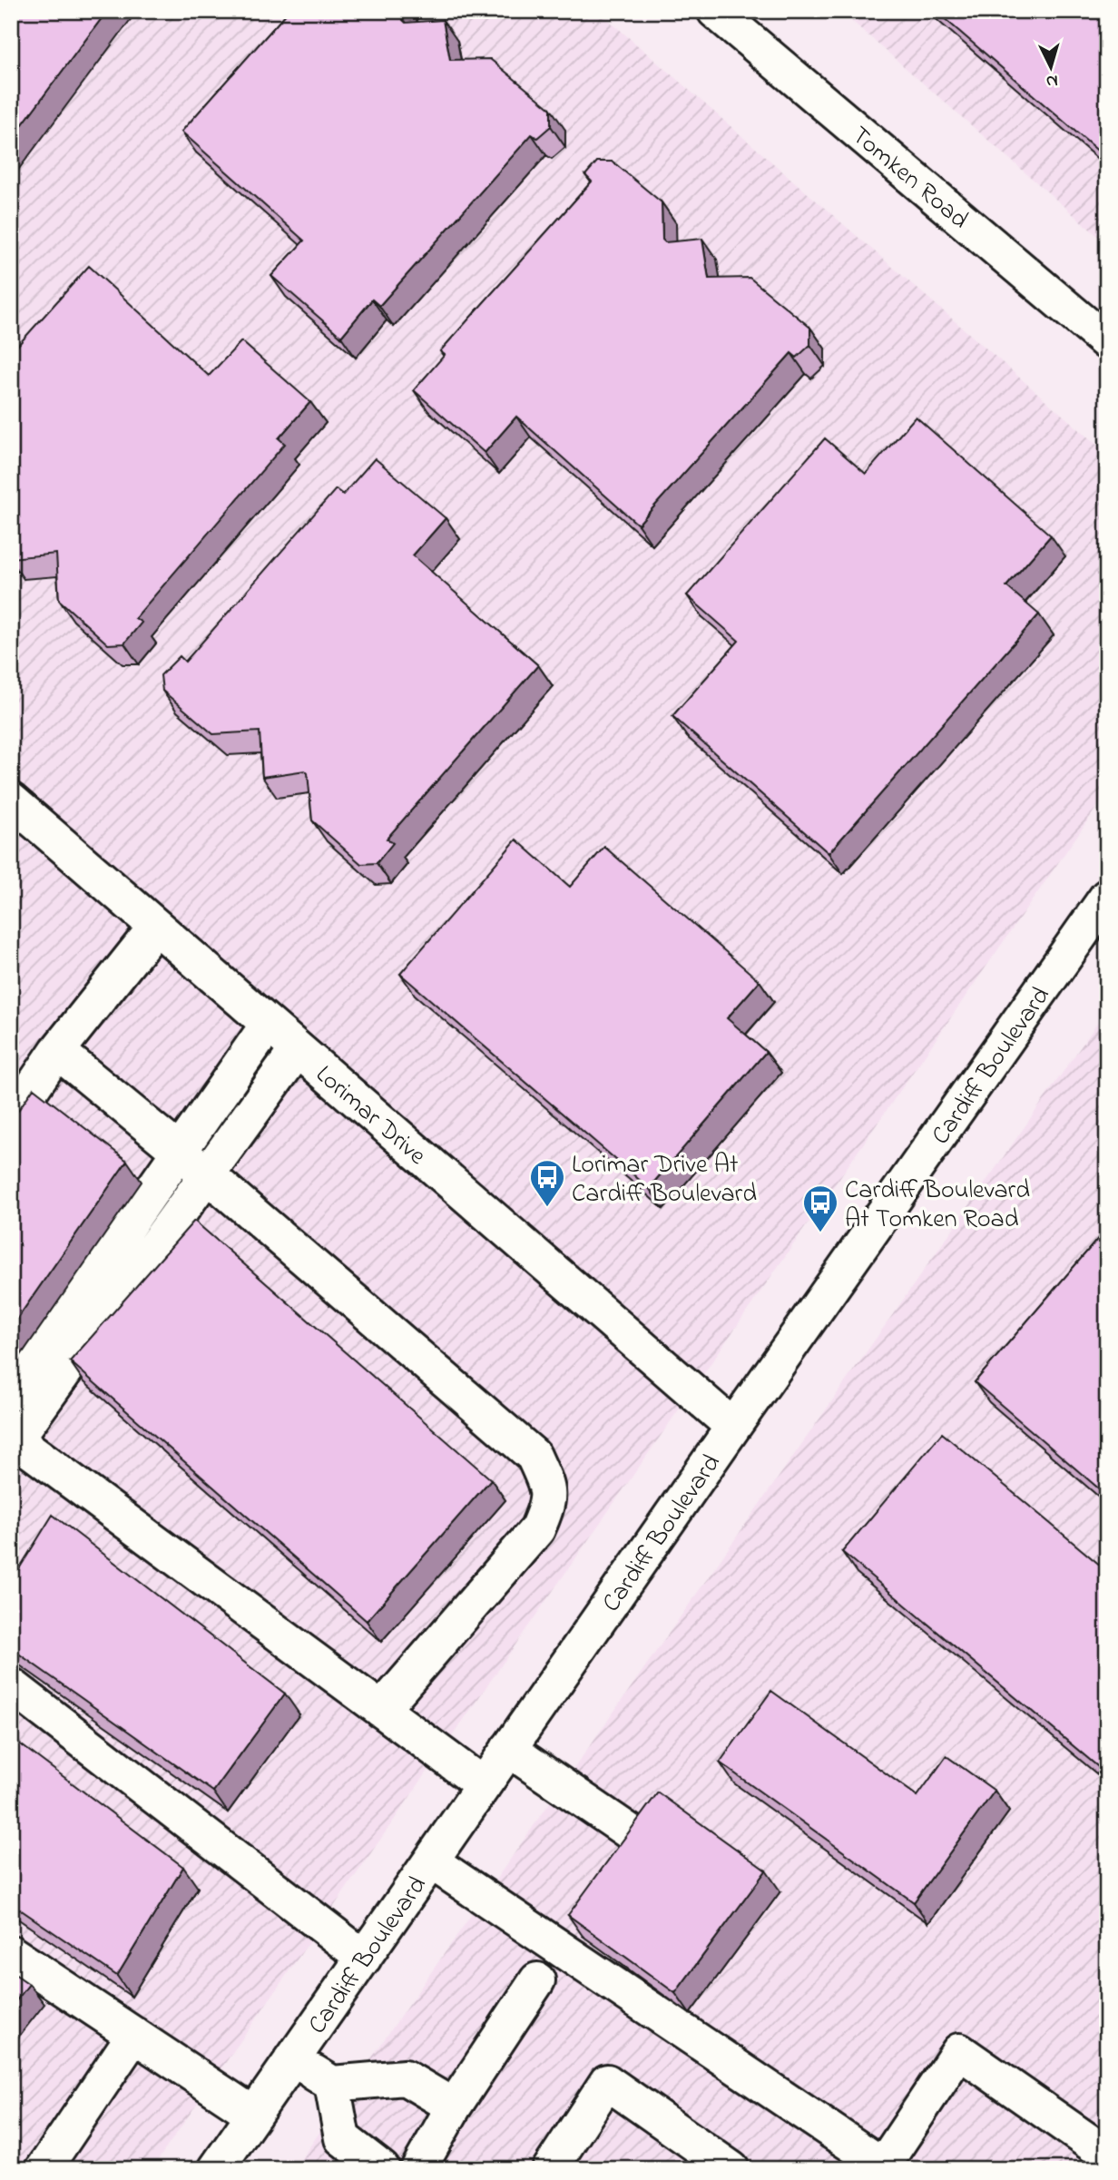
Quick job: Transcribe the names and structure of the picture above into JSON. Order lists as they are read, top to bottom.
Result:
{
  "streets": {
    "street": ["Tomken Road", "Cardiff Boulevard", "Lorimar Drive"]
  },
  "crossings": [
    ["Cardiff Boulevard", "Lorimar Drive"]
  ],
  "places": {
    "bus stop": ["Lorimar Drive At Cardiff Boulevard", "Cardiff Boulevard At Tomken Road"]
  },
  "north": "bottom"
}
